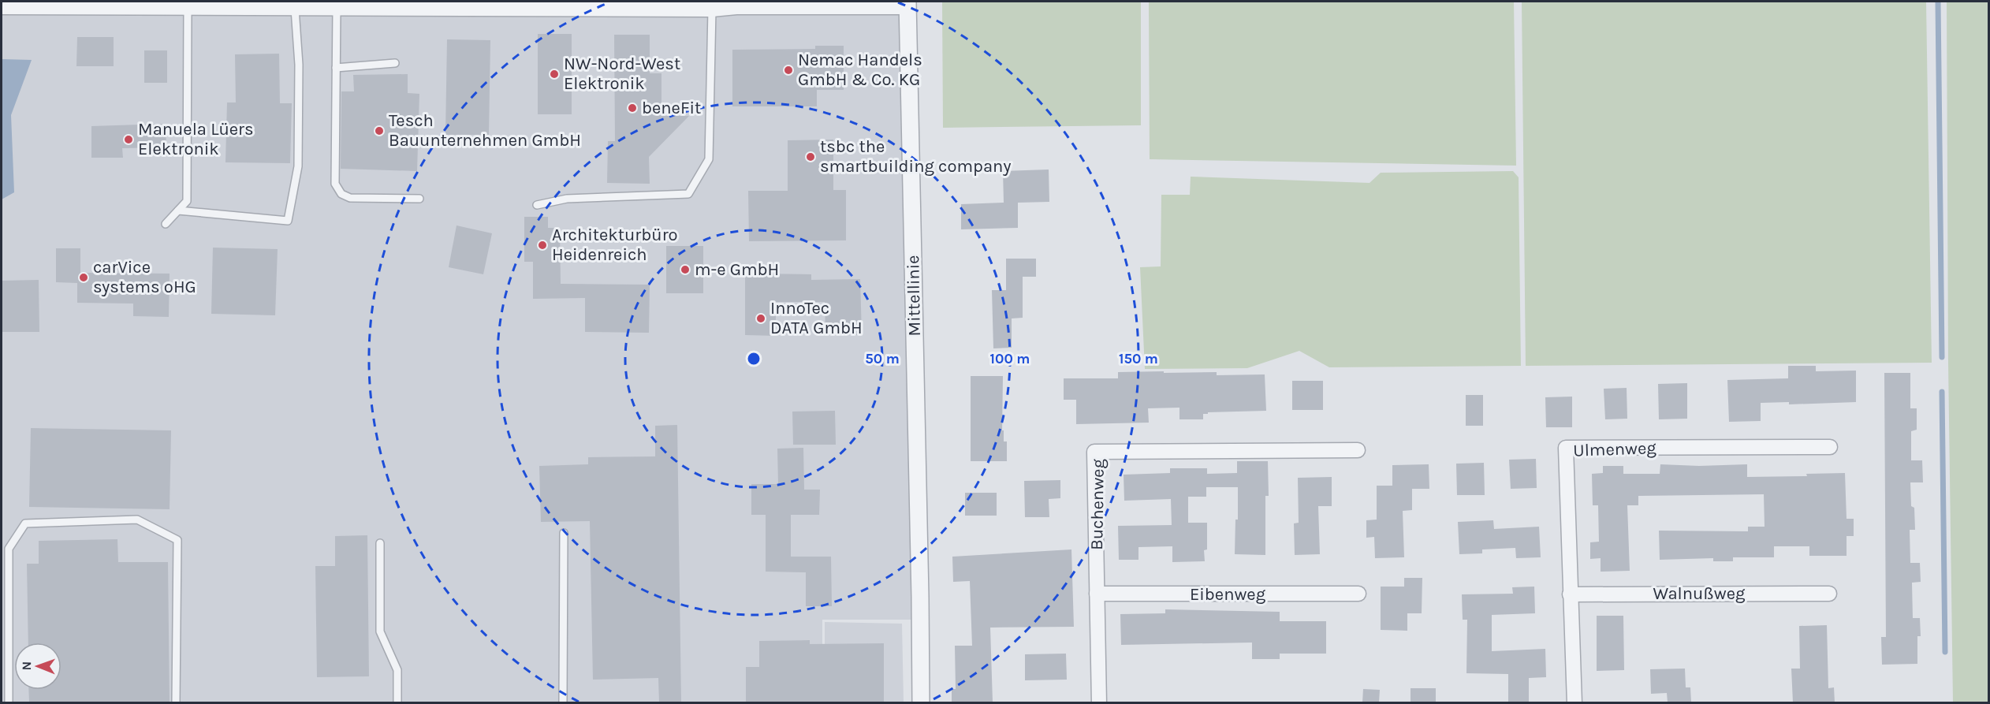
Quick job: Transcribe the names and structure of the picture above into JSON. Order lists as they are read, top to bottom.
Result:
{
  "streets": {
    "street": [
      "Mittellinie",
      "Ulmenweg",
      "Buchenweg",
      "Walnußweg",
      "Eibenweg"
    ]
  },
  "crossings": [
    ["Ulmenweg", "Walnußweg"],
    ["Buchenweg", "Eibenweg"]
  ],
  "places": [
    "Nemac Handels GmbH & Co. KG",
    "NW-Nord-West Elektronik",
    "beneFit",
    "Tesch Bauunternehmen GmbH",
    "Manuela Lüers Elektronik",
    "tsbc the smartbuilding company",
    "Architekturbüro Heidenreich",
    "m-e GmbH",
    "carVice systems oHG",
    "InnoTec DATA GmbH"
  ],
  "north": "left",
  "rings": ["50 m", "100 m", "150 m"]
}
